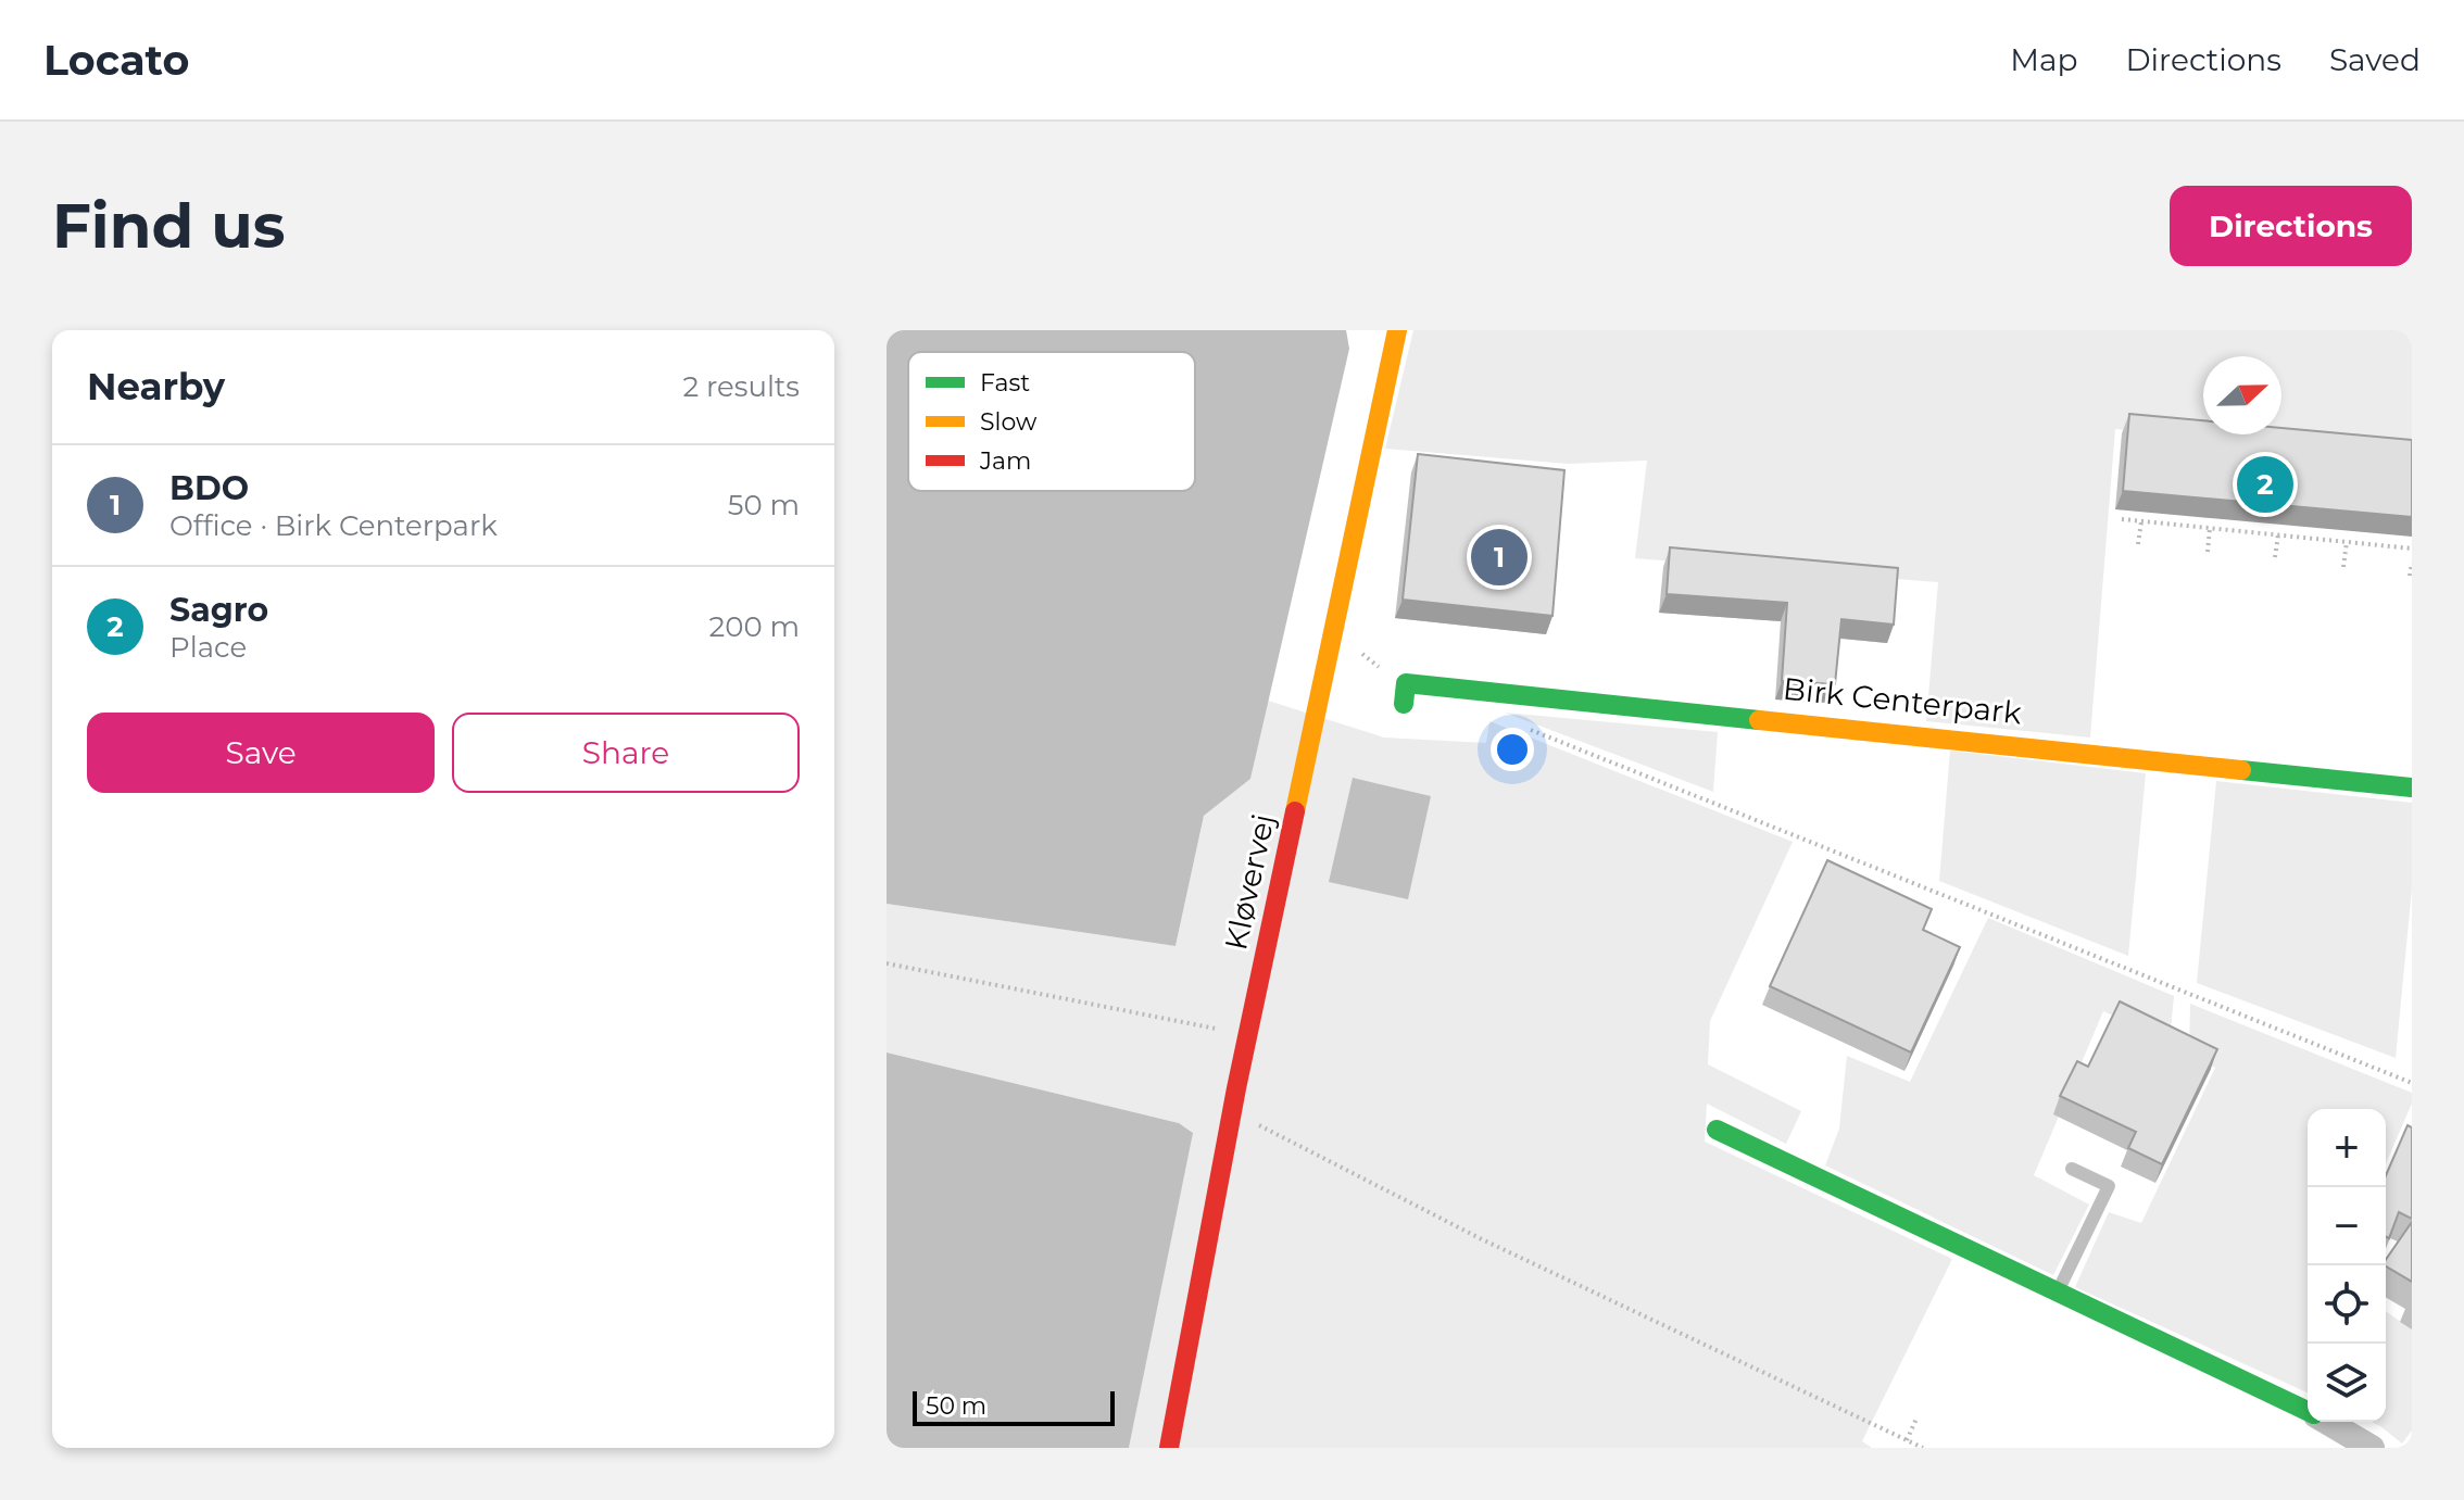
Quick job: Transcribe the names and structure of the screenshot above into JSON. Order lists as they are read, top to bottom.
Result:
{
  "streets": {
    "street": ["Birk Centerpark", "Kløvervej"]
  },
  "legend": ["Fast", "Slow", "Jam"],
  "scale_bar": "50 m",
  "north": "right",
  "page": {
    "header": "Locato",
    "nav": ["Map", "Directions", "Saved"],
    "buttons": [
      "Directions",
      ["Save", "Share"]
    ],
    "title": "Find us",
    "heading": ["Nearby", "2 results"],
    "list": [
      {
        "mark": "1",
        "name": "BDO",
        "note": "Office · Birk Centerpark",
        "value": "50 m"
      },
      {
        "mark": "2",
        "name": "Sagro",
        "note": "Place",
        "value": "200 m"
      }
    ],
    "pins": ["2", "1"],
    "map_buttons": ["+", "−"],
    "scale": "50 m"
  }
}
